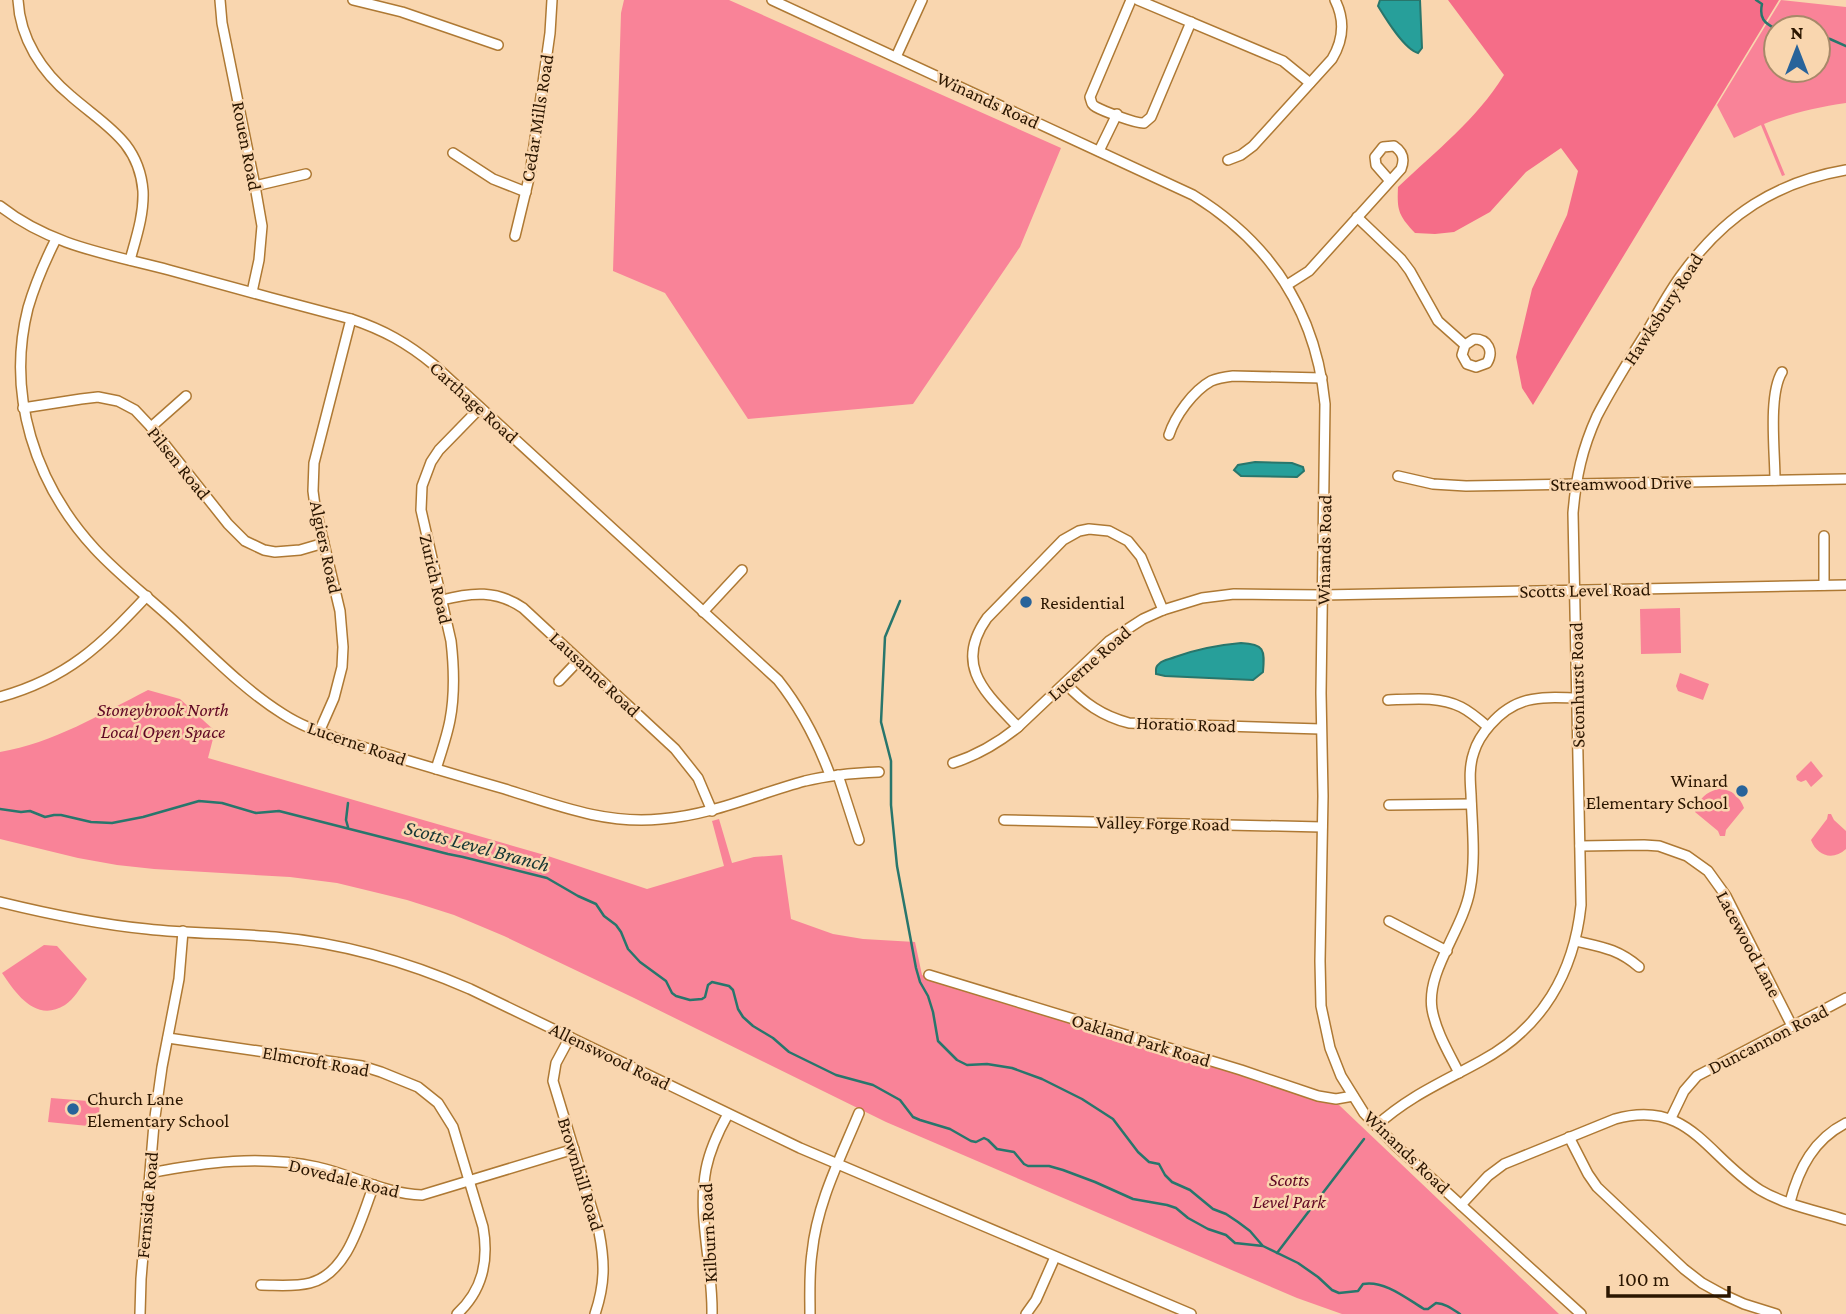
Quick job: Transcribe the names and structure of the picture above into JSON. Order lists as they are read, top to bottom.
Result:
{
  "streets": {
    "street": [
      "Winands Road",
      "Cedar Mills Road",
      "Rouen Road",
      "Hawksbury Road",
      "Carthage Road",
      "Pilsen Road",
      "Streamwood Drive",
      "Algiers Road",
      "Zurich Road",
      "Scotts Level Road",
      "Lucerne Road",
      "Lausanne Road",
      "Setonhurst Road",
      "Horatio Road",
      "Valley Forge Road",
      "Lacewood Lane",
      "Duncannon Road",
      "Oakland Park Road",
      "Allenswood Road",
      "Elmcroft Road",
      "Brownhill Road",
      "Dovedale Road",
      "Fernside Road",
      "Kilburn Road"
    ]
  },
  "crossings": [
    ["Winands Road", "Scotts Level Road"],
    ["Winands Road", "Lucerne Road"],
    ["Winands Road", "Setonhurst Road"],
    ["Winands Road", "Horatio Road"],
    ["Winands Road", "Valley Forge Road"],
    ["Winands Road", "Oakland Park Road"],
    ["Rouen Road", "Carthage Road"],
    ["Hawksbury Road", "Streamwood Drive"],
    ["Hawksbury Road", "Setonhurst Road"],
    ["Carthage Road", "Algiers Road"],
    ["Carthage Road", "Zurich Road"],
    ["Carthage Road", "Lucerne Road"],
    ["Pilsen Road", "Algiers Road"],
    ["Pilsen Road", "Lucerne Road"],
    ["Streamwood Drive", "Setonhurst Road"],
    ["Algiers Road", "Lucerne Road"],
    ["Zurich Road", "Lucerne Road"],
    ["Zurich Road", "Lausanne Road"],
    ["Scotts Level Road", "Lucerne Road"],
    ["Scotts Level Road", "Setonhurst Road"],
    ["Lucerne Road", "Lausanne Road"],
    ["Lucerne Road", "Horatio Road"],
    ["Setonhurst Road", "Lacewood Lane"],
    ["Lacewood Lane", "Duncannon Road"],
    ["Allenswood Road", "Brownhill Road"],
    ["Allenswood Road", "Fernside Road"],
    ["Allenswood Road", "Kilburn Road"],
    ["Elmcroft Road", "Dovedale Road"],
    ["Elmcroft Road", "Fernside Road"],
    ["Brownhill Road", "Dovedale Road"],
    ["Dovedale Road", "Fernside Road"]
  ],
  "water": ["Scotts Level Branch"],
  "parks": ["Stoneybrook North Local Open Space", "Scotts Level Park"],
  "places": ["Residential", "Winard Elementary School", "Church Lane Elementary School"],
  "scale_bar": "100 m",
  "north": "top"
}
